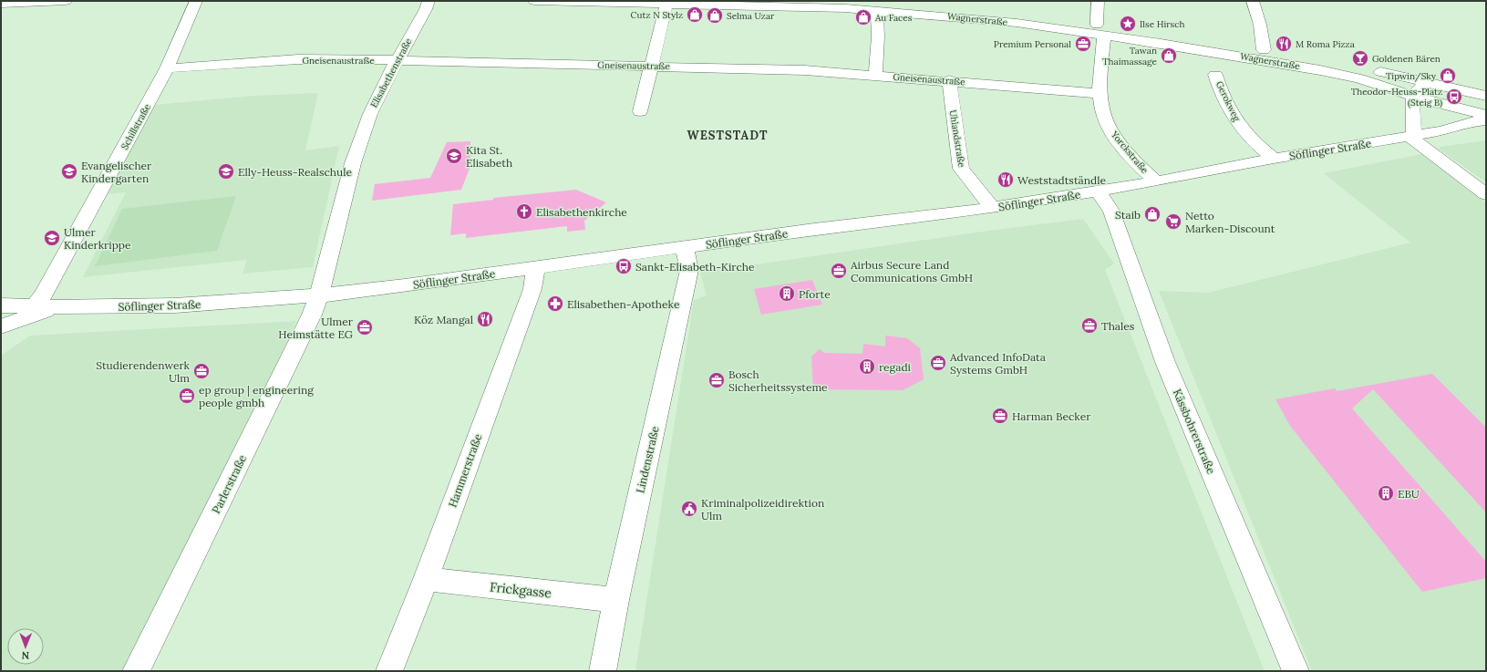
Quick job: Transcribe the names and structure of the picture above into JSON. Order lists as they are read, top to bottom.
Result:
{
  "streets": {
    "street": [
      "Wagnerstraße",
      "Gneisenaustraße",
      "Elisabethenstraße",
      "Gerokweg",
      "Schillstraße",
      "Uhlandstraße",
      "Söflinger Straße",
      "Yorckstraße",
      "Kässbohrerstraße",
      "Lindenstraße",
      "Hammerstraße",
      "Parlerstraße",
      "Frickgasse"
    ]
  },
  "crossings": [
    ["Wagnerstraße", "Yorckstraße"],
    ["Gneisenaustraße", "Elisabethenstraße"],
    ["Gneisenaustraße", "Schillstraße"],
    ["Gneisenaustraße", "Uhlandstraße"],
    ["Gneisenaustraße", "Yorckstraße"],
    ["Elisabethenstraße", "Söflinger Straße"],
    ["Elisabethenstraße", "Parlerstraße"],
    ["Gerokweg", "Söflinger Straße"],
    ["Schillstraße", "Söflinger Straße"],
    ["Uhlandstraße", "Söflinger Straße"],
    ["Söflinger Straße", "Yorckstraße"],
    ["Söflinger Straße", "Kässbohrerstraße"],
    ["Söflinger Straße", "Lindenstraße"],
    ["Söflinger Straße", "Hammerstraße"],
    ["Söflinger Straße", "Parlerstraße"],
    ["Lindenstraße", "Frickgasse"],
    ["Hammerstraße", "Frickgasse"]
  ],
  "districts": ["WESTSTADT"],
  "places": {
    "shop": [
      "Cutz N Stylz",
      "Selma Uzar",
      "Au Faces",
      "Tawan Thaimassage",
      "Tipwin/Sky",
      "Staib"
    ],
    "place": ["Ilse Hirsch"],
    "office": [
      "Premium Personal",
      "Airbus Secure Land Communications GmbH",
      "Thales",
      "Ulmer Heimstätte EG",
      "Advanced InfoData Systems GmbH",
      "Studierendenwerk Ulm",
      "Bosch Sicherheitssysteme",
      "ep group | engineering people gmbh",
      "Harman Becker"
    ],
    "restaurant": ["M Roma Pizza", "Weststadtständle", "Köz Mangal"],
    "bar": ["Goldenen Bären"],
    "bus stop": ["Theodor-Heuss-Platz (Steig B)", "Sankt-Elisabeth-Kirche"],
    "school or university": [
      "Kita St. Elisabeth",
      "Evangelischer Kindergarten",
      "Elly-Heuss-Realschule",
      "Ulmer Kinderkrippe"
    ],
    "church": ["Elisabethenkirche"],
    "supermarket": ["Netto Marken-Discount"],
    "building": ["Pforte", "regadi", "EBU"],
    "pharmacy": ["Elisabethen-Apotheke"],
    "public building": ["Kriminalpolizeidirektion Ulm"]
  },
  "north": "bottom"
}
